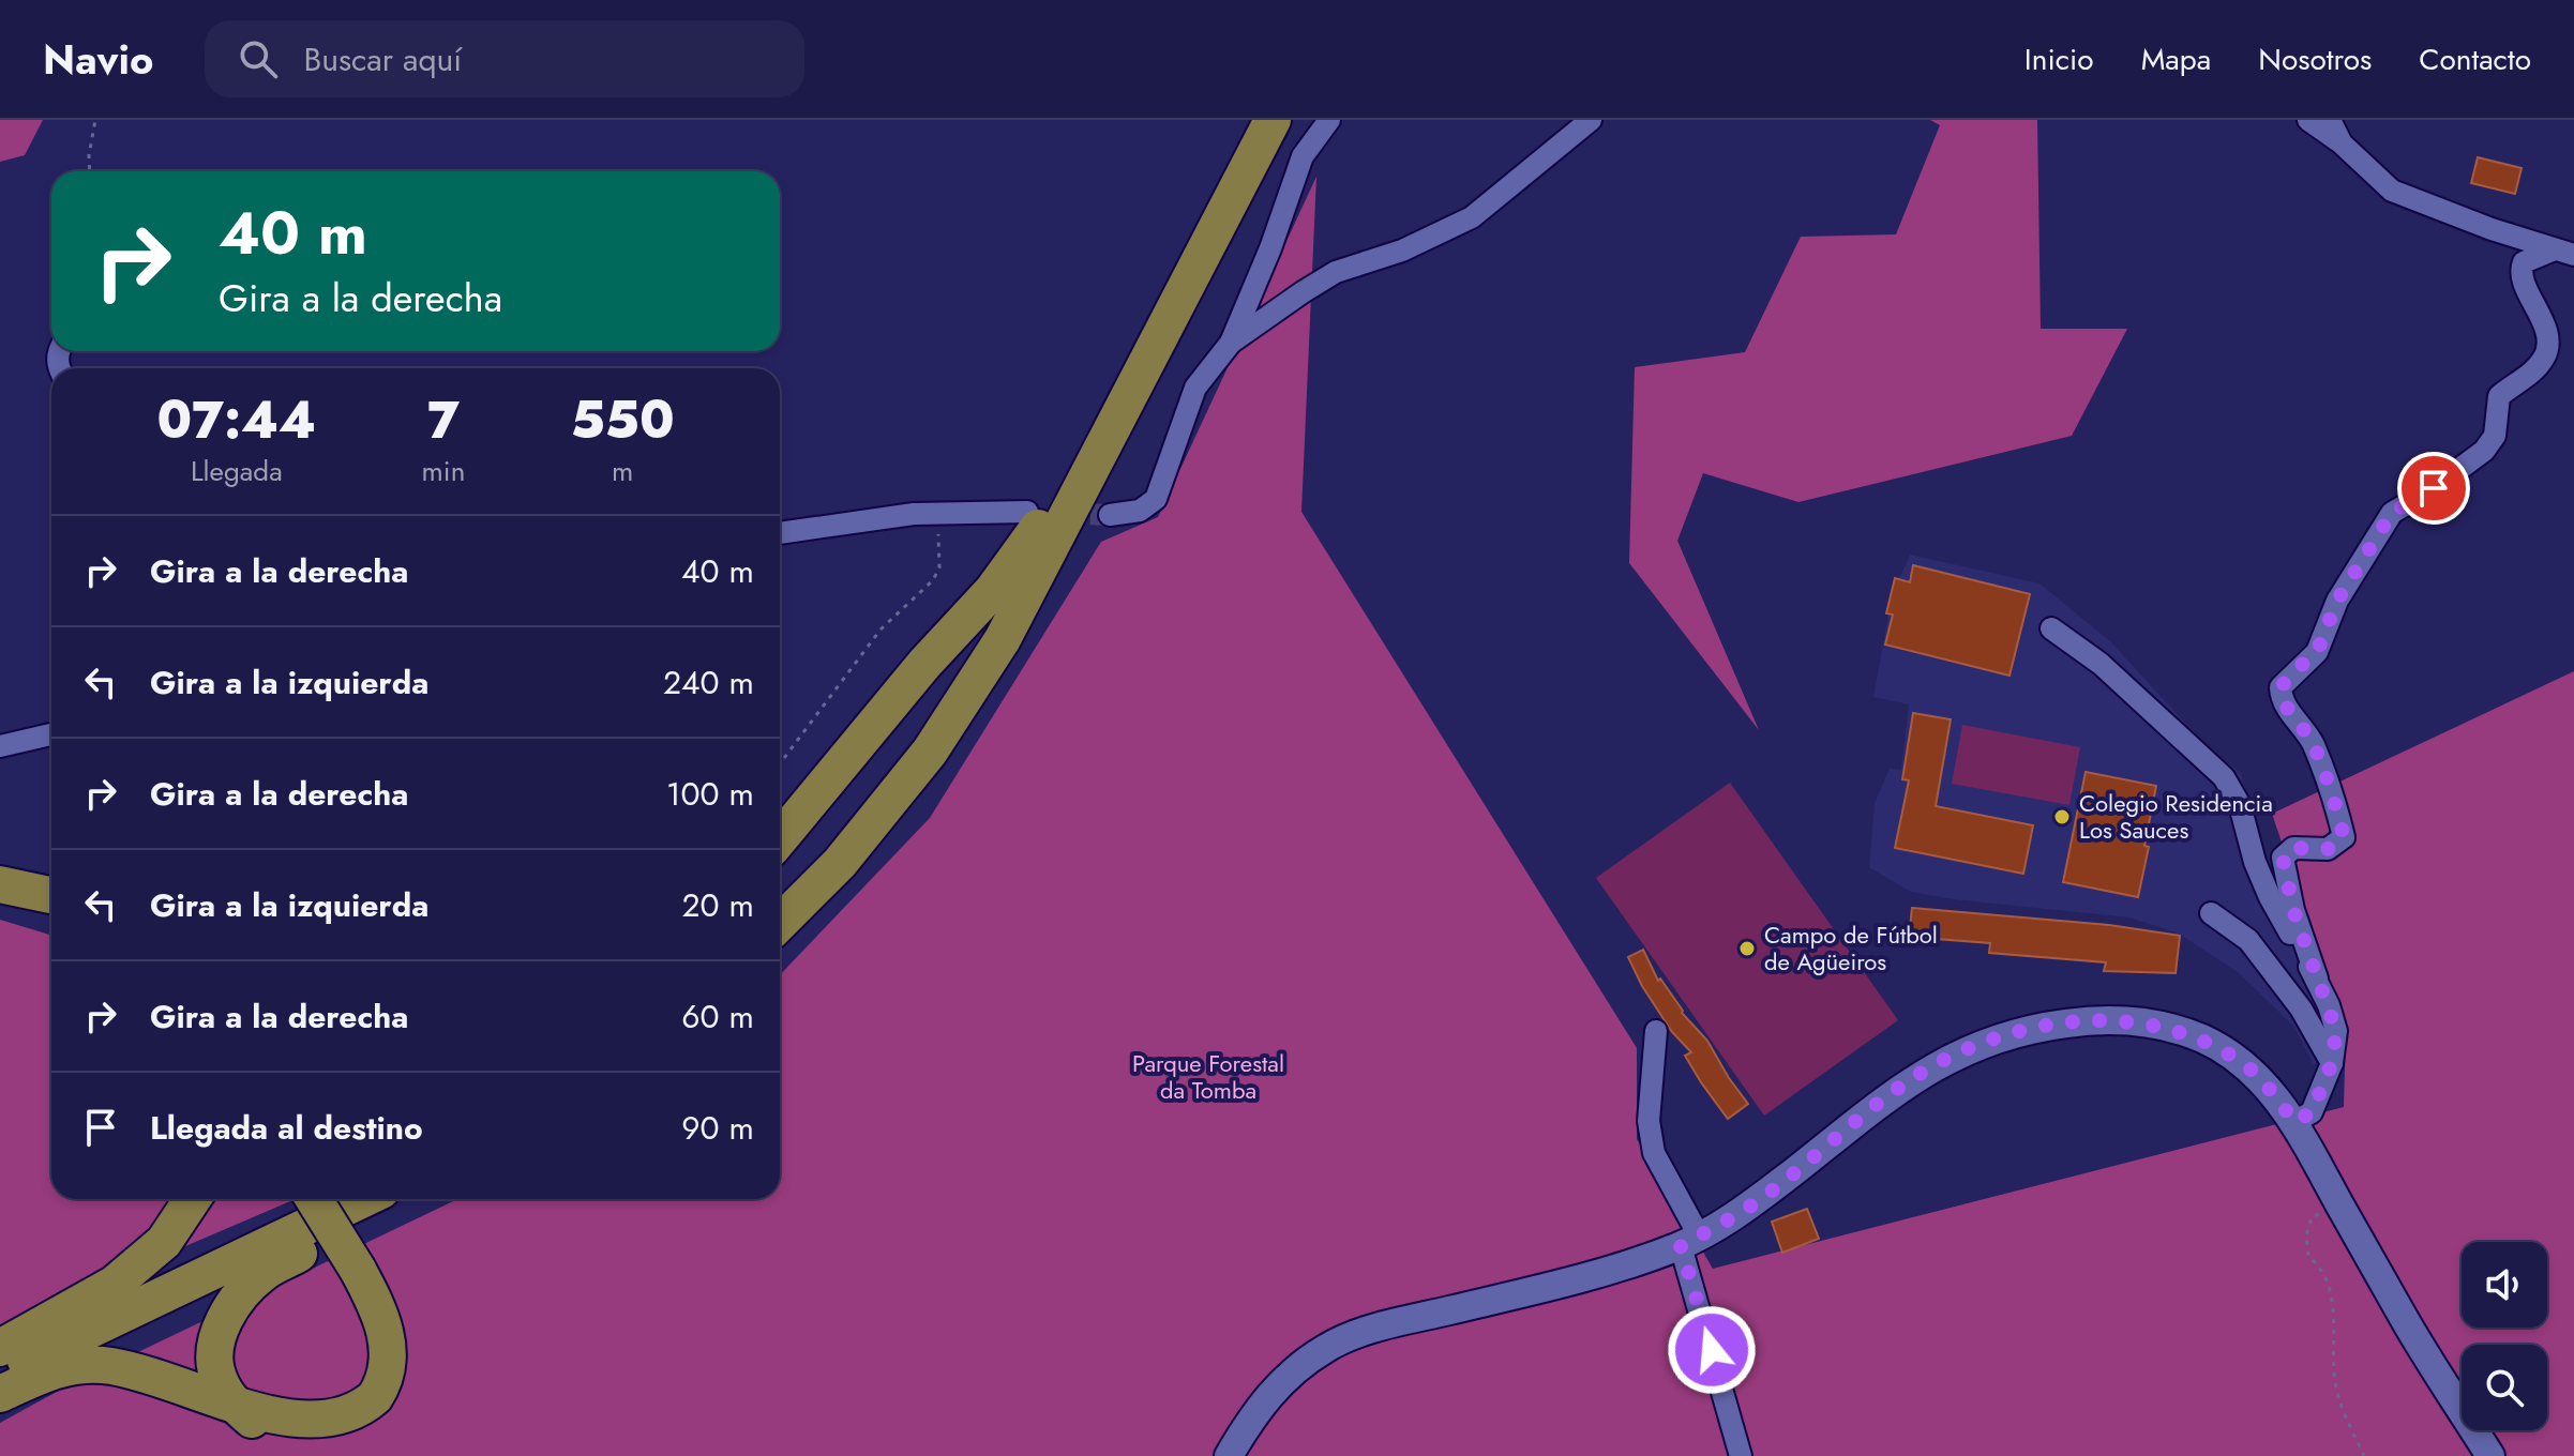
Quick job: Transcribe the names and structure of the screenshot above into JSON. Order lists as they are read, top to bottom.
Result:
{
  "parks": ["Parque Forestal da Tomba"],
  "places": ["Colegio Residencia Los Sauces", "Campo de Fútbol de Agüeiros"],
  "page": {
    "header": "Navio",
    "search": "Buscar aquí",
    "nav": [
      "Inicio",
      "Mapa",
      "Nosotros",
      "Contacto"
    ],
    "turn": ["40 m", "Gira a la derecha"],
    "eta": [
      "07:44",
      "Llegada",
      "7",
      "min",
      "550",
      "m"
    ],
    "list": [
      {
        "name": "Gira a la derecha",
        "value": "40 m"
      },
      {
        "name": "Gira a la izquierda",
        "value": "240 m"
      },
      {
        "name": "Gira a la derecha",
        "value": "100 m"
      },
      {
        "name": "Gira a la izquierda",
        "value": "20 m"
      },
      {
        "name": "Gira a la derecha",
        "value": "60 m"
      },
      {
        "name": "Llegada al destino",
        "value": "90 m"
      }
    ]
  }
}
